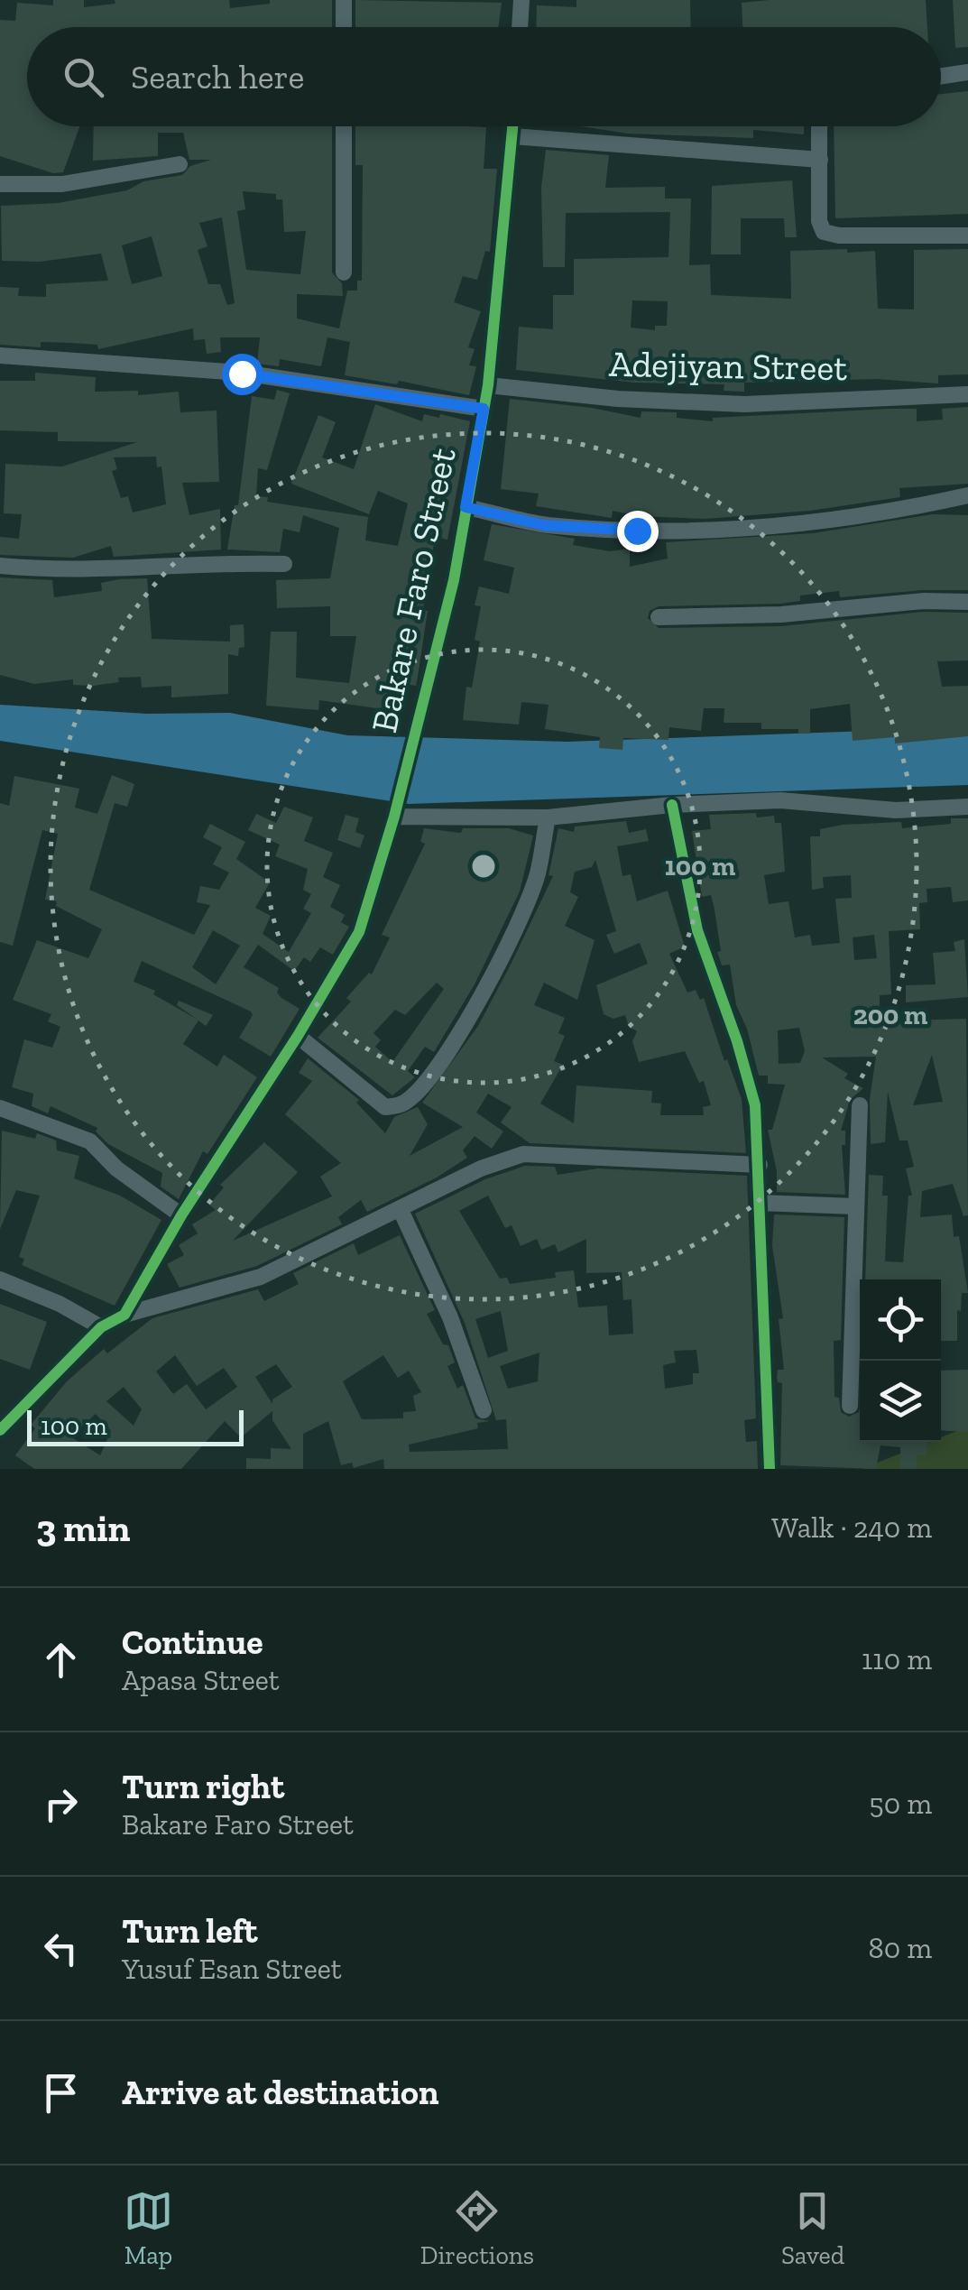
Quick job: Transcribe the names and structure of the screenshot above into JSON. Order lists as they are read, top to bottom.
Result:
{
  "streets": {
    "street": ["Adejiyan Street", "Bakare Faro Street"]
  },
  "crossings": [
    ["Adejiyan Street", "Bakare Faro Street"]
  ],
  "scale_bar": "100 m",
  "page": {
    "search": "Search here",
    "scale": "100 m",
    "heading": ["3 min", "Walk · 240 m"],
    "list": [
      ["Continue", "Apasa Street", "110 m"],
      ["Turn right", "Bakare Faro Street", "50 m"],
      ["Turn left", "Yusuf Esan Street", "80 m"],
      "Arrive at destination"
    ],
    "nav": ["Map", "Directions", "Saved"]
  },
  "rings": ["100 m", "200 m"]
}
